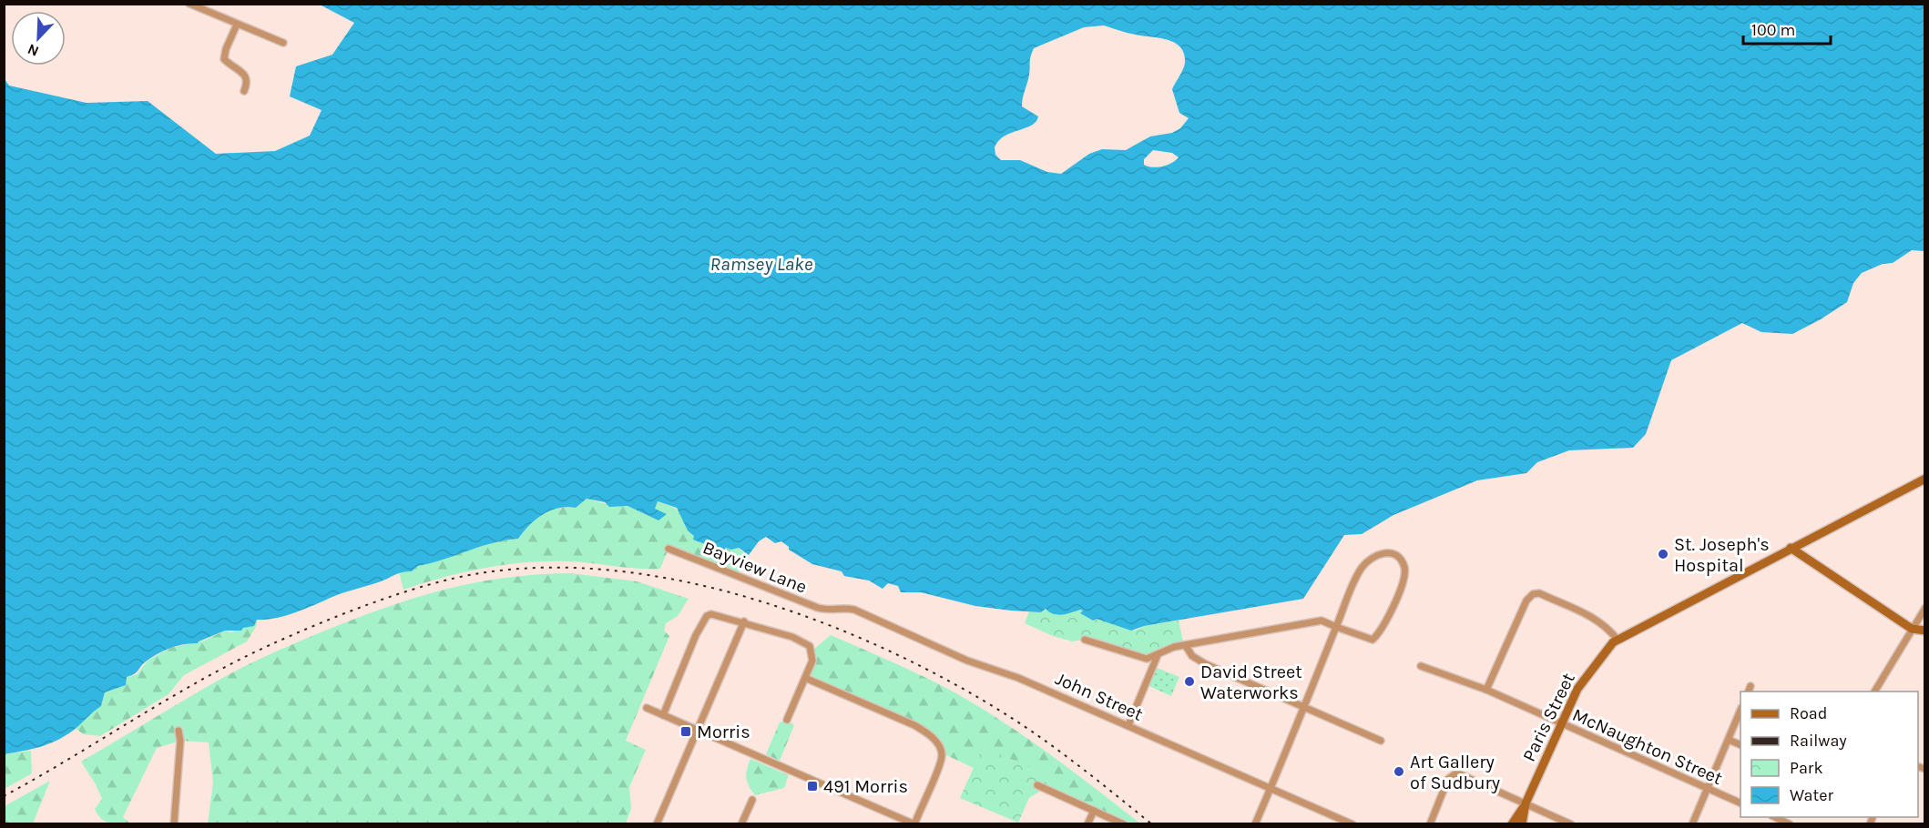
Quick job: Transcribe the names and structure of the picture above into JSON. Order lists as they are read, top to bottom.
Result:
{
  "streets": {
    "main road": ["Paris Street"],
    "street": ["Bayview Lane", "John Street", "McNaughton Street"]
  },
  "crossings": [
    ["Bayview Lane", "John Street"],
    ["Paris Street", "McNaughton Street"]
  ],
  "water": ["Ramsey Lake"],
  "places": {
    "other": ["St. Joseph's Hospital", "David Street Waterworks", "Art Gallery of Sudbury"],
    "transit": ["Morris", "491 Morris"]
  },
  "legend": [
    "Road",
    "Railway",
    "Park",
    "Water"
  ],
  "scale_bar": "100 m",
  "north": "bottom left"
}
